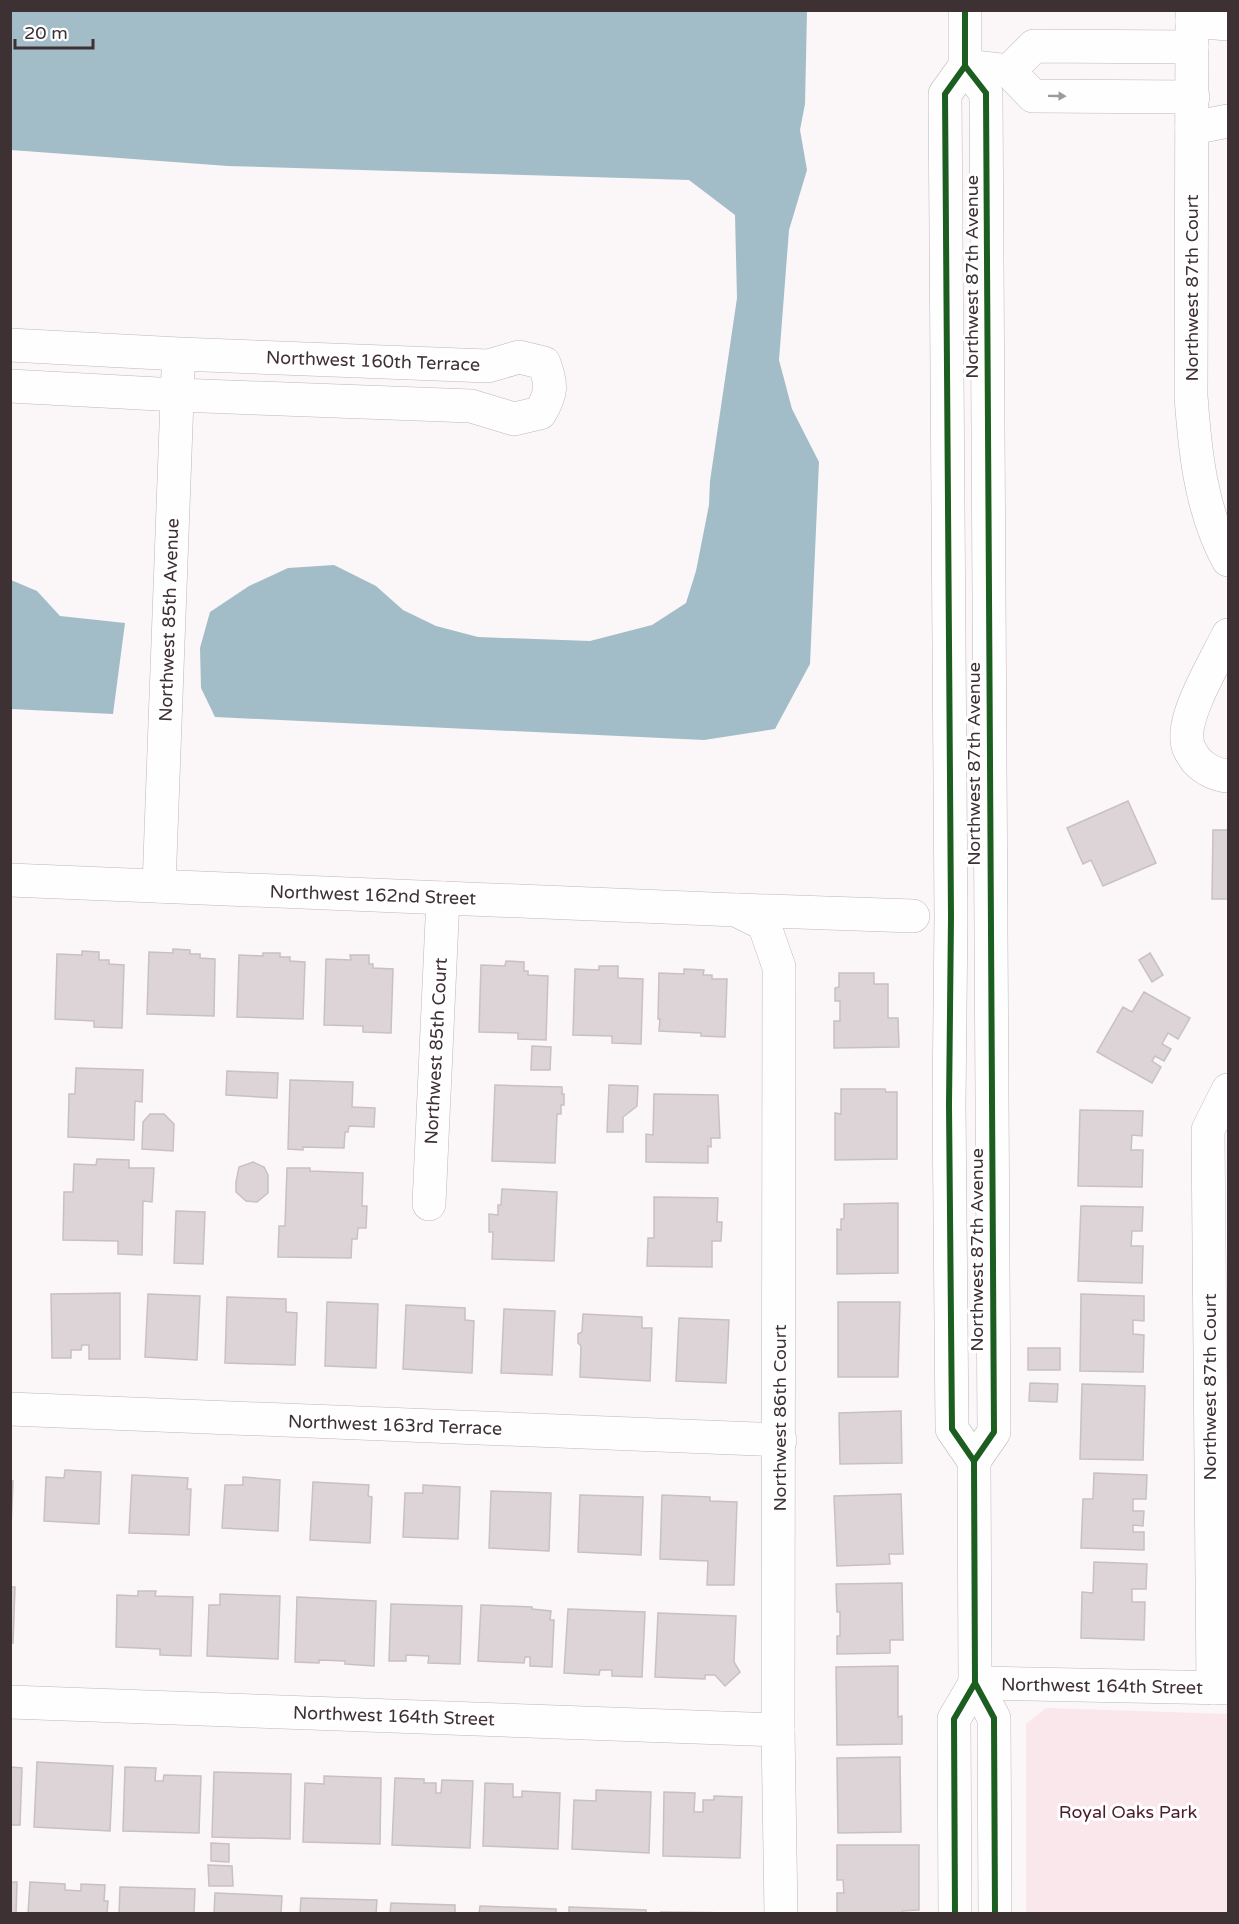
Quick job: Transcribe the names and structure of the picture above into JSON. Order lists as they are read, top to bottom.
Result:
{
  "streets": {
    "street": [
      "Northwest 87th Avenue",
      "Northwest 87th Court",
      "Northwest 160th Terrace",
      "Northwest 85th Avenue",
      "Northwest 162nd Street",
      "Northwest 85th Court",
      "Northwest 86th Court",
      "Northwest 163rd Terrace",
      "Northwest 164th Street"
    ]
  },
  "crossings": [
    ["Northwest 87th Avenue", "Northwest 164th Street"],
    ["Northwest 87th Court", "Northwest 164th Street"],
    ["Northwest 160th Terrace", "Northwest 85th Avenue"],
    ["Northwest 85th Avenue", "Northwest 162nd Street"],
    ["Northwest 162nd Street", "Northwest 85th Court"],
    ["Northwest 162nd Street", "Northwest 86th Court"],
    ["Northwest 86th Court", "Northwest 163rd Terrace"],
    ["Northwest 86th Court", "Northwest 164th Street"]
  ],
  "parks": ["Royal Oaks Park"],
  "scale_bar": "20 m"
}
